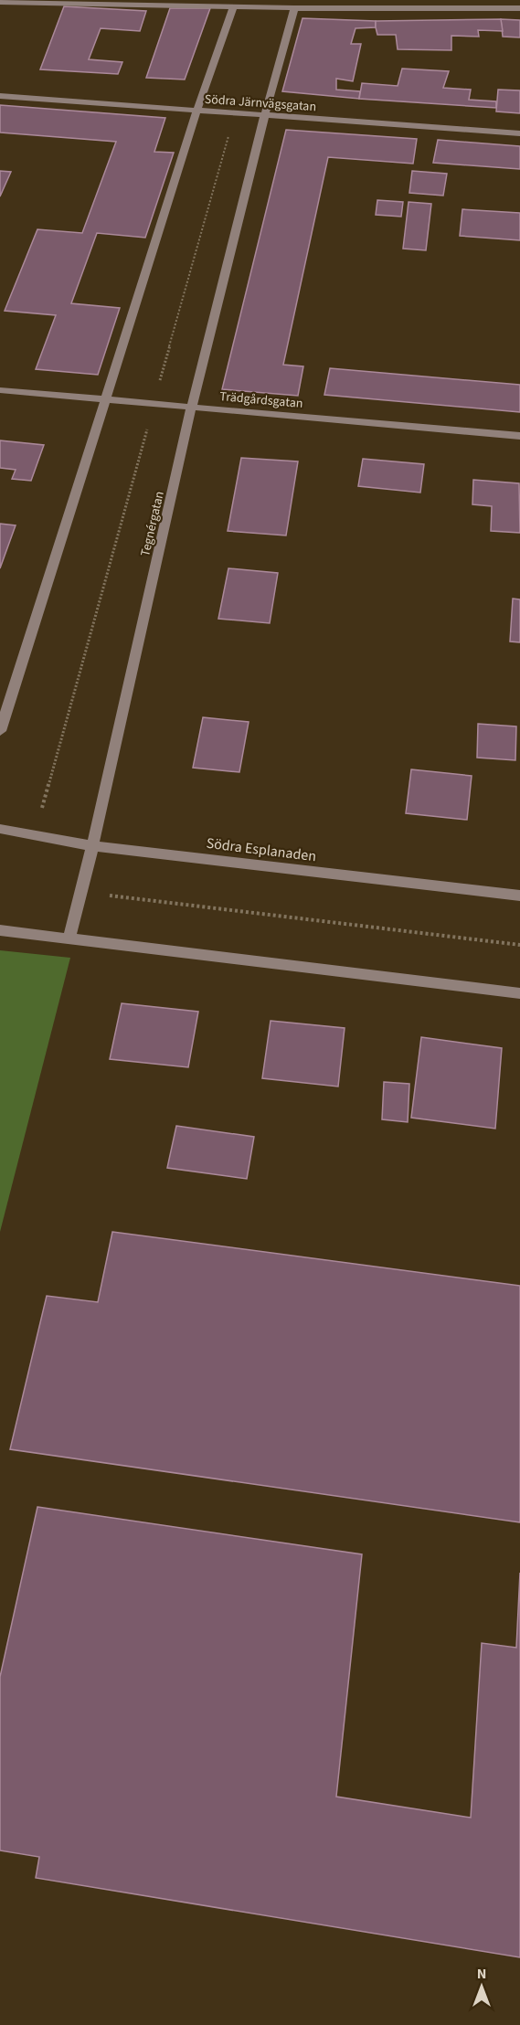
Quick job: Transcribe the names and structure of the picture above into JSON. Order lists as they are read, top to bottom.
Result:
{
  "streets": {
    "street": [
      "Södra Järnvägsgatan",
      "Trädgårdsgatan",
      "Tegnérgatan",
      "Södra Esplanaden"
    ]
  },
  "crossings": [
    ["Södra Järnvägsgatan", "Tegnérgatan"],
    ["Trädgårdsgatan", "Tegnérgatan"],
    ["Tegnérgatan", "Södra Esplanaden"]
  ],
  "north": "top"
}
